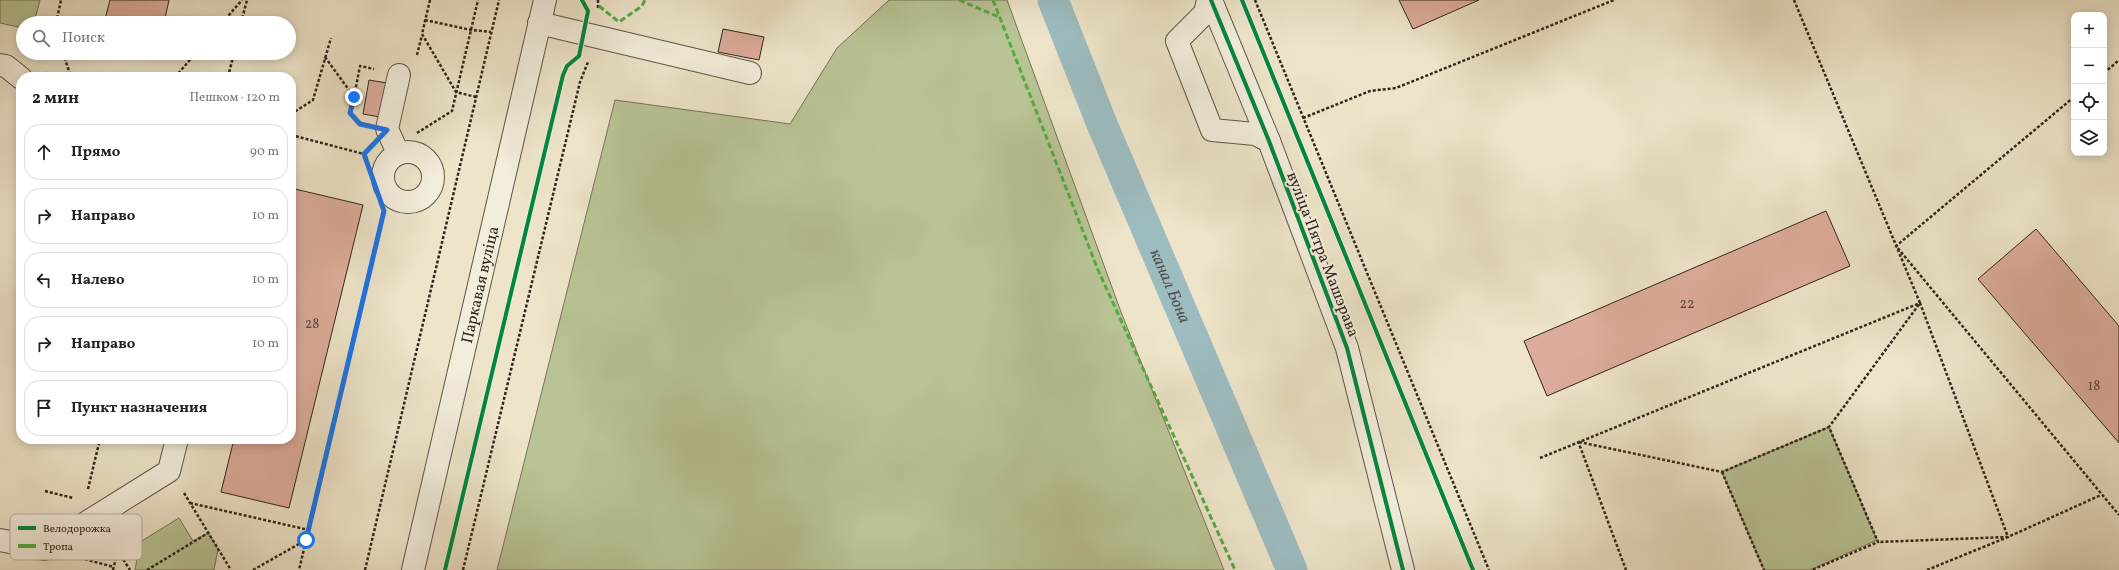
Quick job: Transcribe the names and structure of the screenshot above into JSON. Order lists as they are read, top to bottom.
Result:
{
  "streets": {
    "street": ["вуліца Пятра Машэрава", "Паркавая вуліца"]
  },
  "water": ["канал Бона"],
  "house_numbers": ["22", "28", "18"],
  "legend": ["Велодорожка", "Тропа"],
  "page": {
    "map_buttons": ["+", "−"],
    "search": "Поиск",
    "heading": ["2 мин", "Пешком · 120 m"],
    "list": [
      ["Прямо", "90 m"],
      ["Направо", "10 m"],
      ["Налево", "10 m"],
      ["Направо", "10 m"],
      "Пункт назначения"
    ]
  }
}
